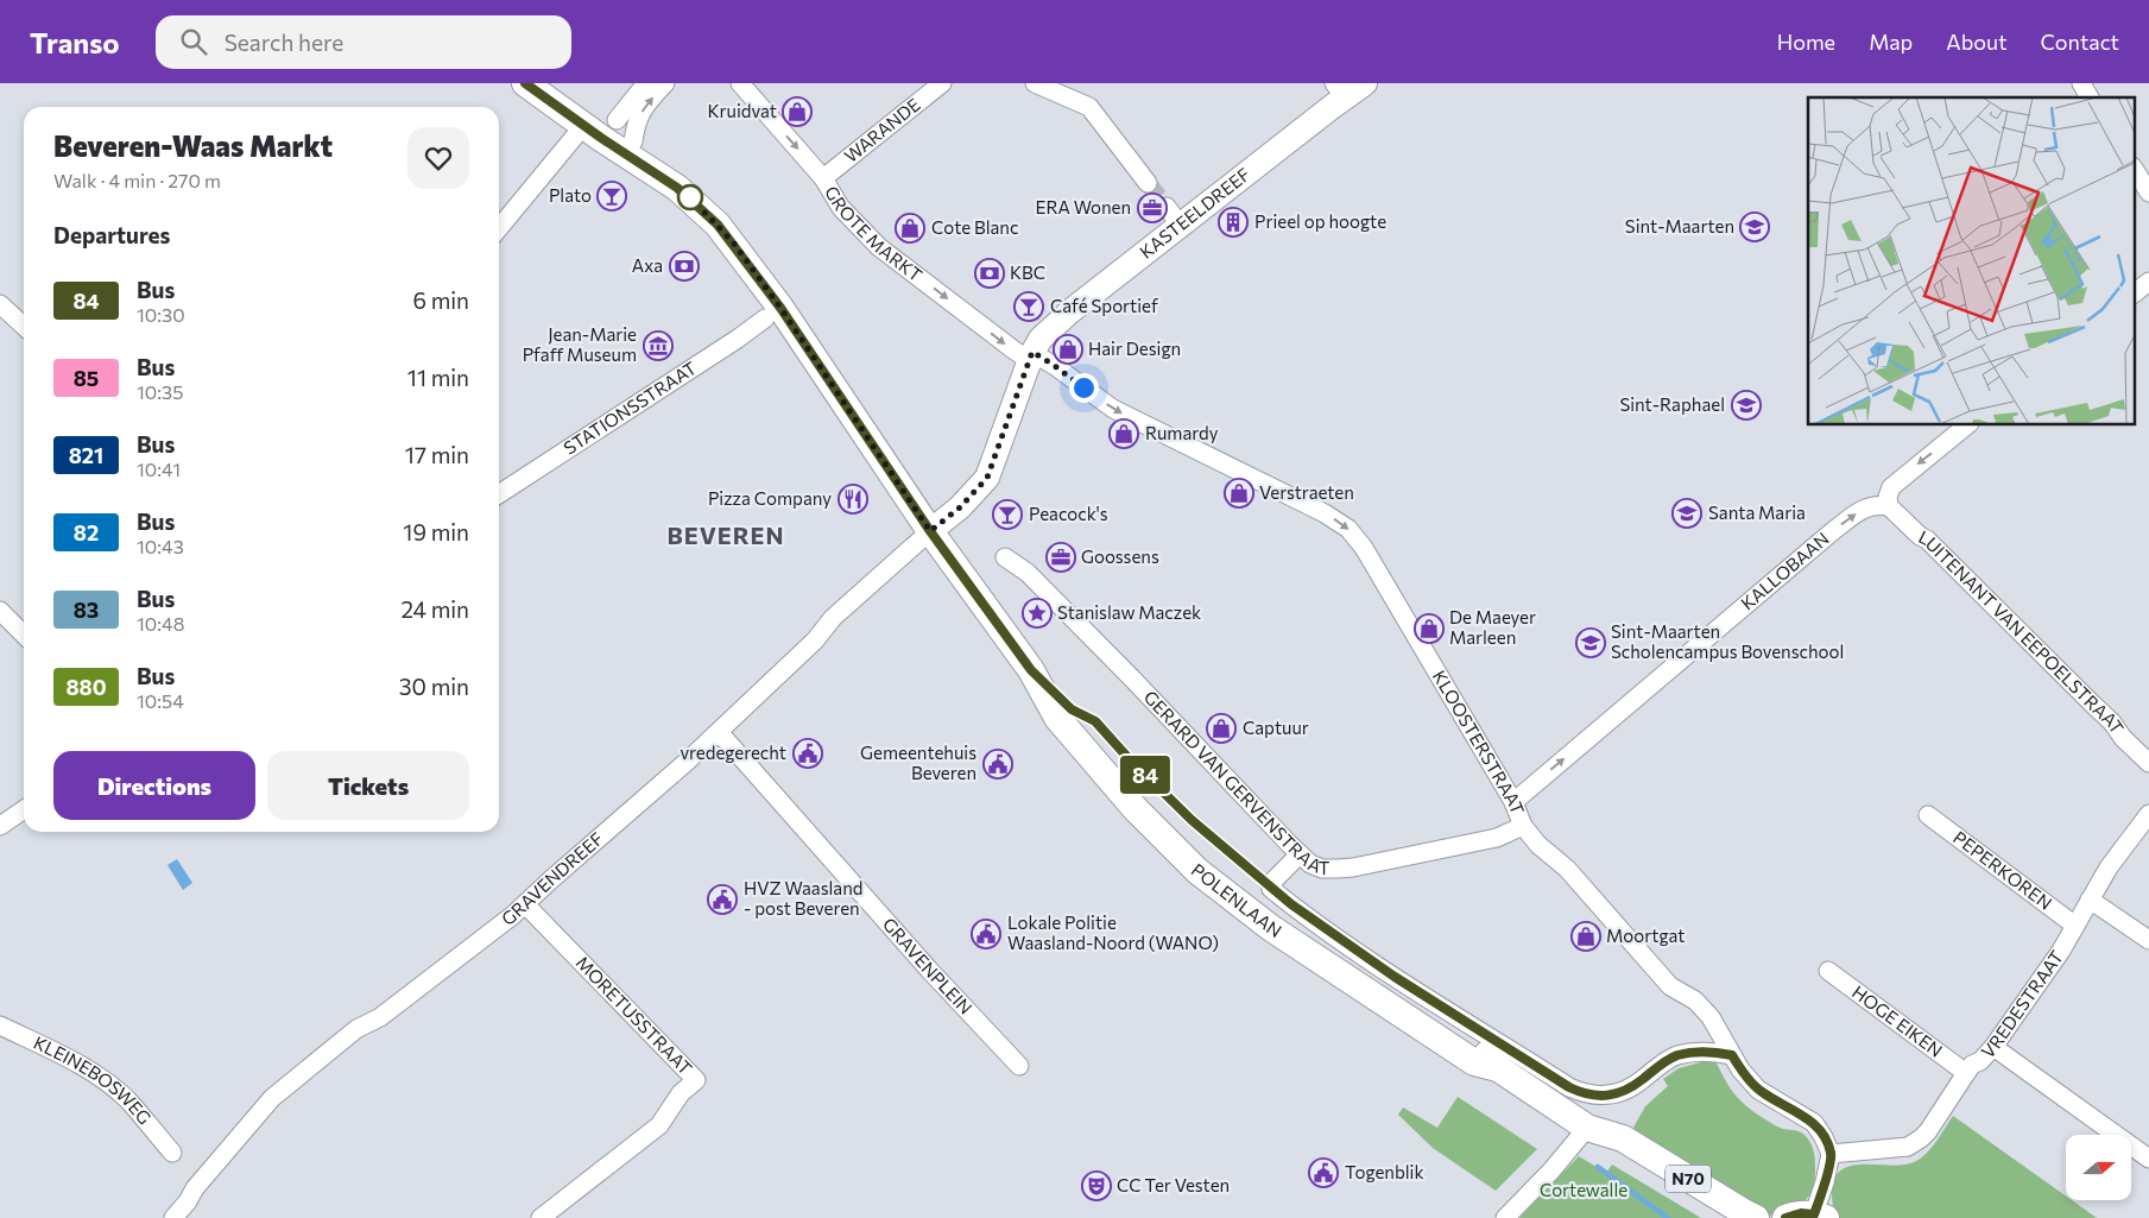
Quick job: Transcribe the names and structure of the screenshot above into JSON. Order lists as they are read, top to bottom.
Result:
{
  "streets": {
    "main road": ["POLENLAAN", "N70"],
    "street": [
      "WARANDE",
      "KASTEELDREEF",
      "GROTE MARKT",
      "STATIONSSTRAAT",
      "KALLOBAAN",
      "LUITENANT VAN EEPOELSTRAAT",
      "KLOOSTERSTRAAT",
      "GERARD VAN GERVENSTRAAT",
      "PEPERKOREN",
      "GRAVENDREEF",
      "GRAVENPLEIN",
      "VREDESTRAAT",
      "MORETUSSTRAAT",
      "HOGE EIKEN",
      "KLEINEBOSWEG"
    ]
  },
  "crossings": [
    ["WARANDE", "GROTE MARKT"],
    ["KASTEELDREEF", "GROTE MARKT"],
    ["KASTEELDREEF", "KLOOSTERSTRAAT"],
    ["GROTE MARKT", "KLOOSTERSTRAAT"],
    ["KALLOBAAN", "LUITENANT VAN EEPOELSTRAAT"],
    ["KALLOBAAN", "KLOOSTERSTRAAT"],
    ["KLOOSTERSTRAAT", "GERARD VAN GERVENSTRAAT"],
    ["KLOOSTERSTRAAT", "POLENLAAN"],
    ["KLOOSTERSTRAAT", "VREDESTRAAT"],
    ["GERARD VAN GERVENSTRAAT", "POLENLAAN"],
    ["PEPERKOREN", "VREDESTRAAT"],
    ["GRAVENDREEF", "POLENLAAN"],
    ["GRAVENDREEF", "GRAVENPLEIN"],
    ["GRAVENDREEF", "MORETUSSTRAAT"],
    ["GRAVENDREEF", "N70"],
    ["POLENLAAN", "N70"],
    ["VREDESTRAAT", "HOGE EIKEN"]
  ],
  "one_way": ["GROTE MARKT", "KALLOBAAN", "KLOOSTERSTRAAT"],
  "districts": ["BEVEREN"],
  "parks": ["Cortewalle"],
  "places": {
    "shop": [
      "Kruidvat",
      "Cote Blanc",
      "Hair Design",
      "Rumardy",
      "Verstraeten",
      "De Maeyer Marleen",
      "Captuur",
      "Moortgat"
    ],
    "bar": ["Plato", "Café Sportief", "Peacock's"],
    "office": ["ERA Wonen", "Goossens"],
    "building": ["Prieel op hoogte"],
    "school or university": [
      "Sint-Maarten",
      "Sint-Raphael",
      "Santa Maria",
      "Sint-Maarten Scholencampus Bovenschool"
    ],
    "bank": ["Axa", "KBC"],
    "museum": ["Jean-Marie Pfaff Museum"],
    "restaurant": ["Pizza Company"],
    "place": ["Stanislaw Maczek"],
    "public building": [
      "vredegerecht",
      "Gemeentehuis Beveren",
      "HVZ Waasland - post Beveren",
      "Lokale Politie Waasland-Noord (WANO)",
      "Togenblik"
    ],
    "theatre": ["CC Ter Vesten"]
  },
  "lines": ["bus line 84"],
  "north": "right",
  "page": {
    "header": "Transo",
    "search": "Search here",
    "nav": [
      "Home",
      "Map",
      "About",
      "Contact"
    ],
    "on_map": "84",
    "heading": [
      ["Beveren-Waas Markt", "Walk · 4 min · 270 m"],
      "Departures"
    ],
    "list": [
      {
        "mark": "84",
        "name": "Bus",
        "note": "10:30",
        "value": "6 min"
      },
      {
        "mark": "85",
        "name": "Bus",
        "note": "10:35",
        "value": "11 min"
      },
      {
        "mark": "821",
        "name": "Bus",
        "note": "10:41",
        "value": "17 min"
      },
      {
        "mark": "82",
        "name": "Bus",
        "note": "10:43",
        "value": "19 min"
      },
      {
        "mark": "83",
        "name": "Bus",
        "note": "10:48",
        "value": "24 min"
      },
      {
        "mark": "880",
        "name": "Bus",
        "note": "10:54",
        "value": "30 min"
      }
    ],
    "buttons": ["Directions", "Tickets"]
  }
}
